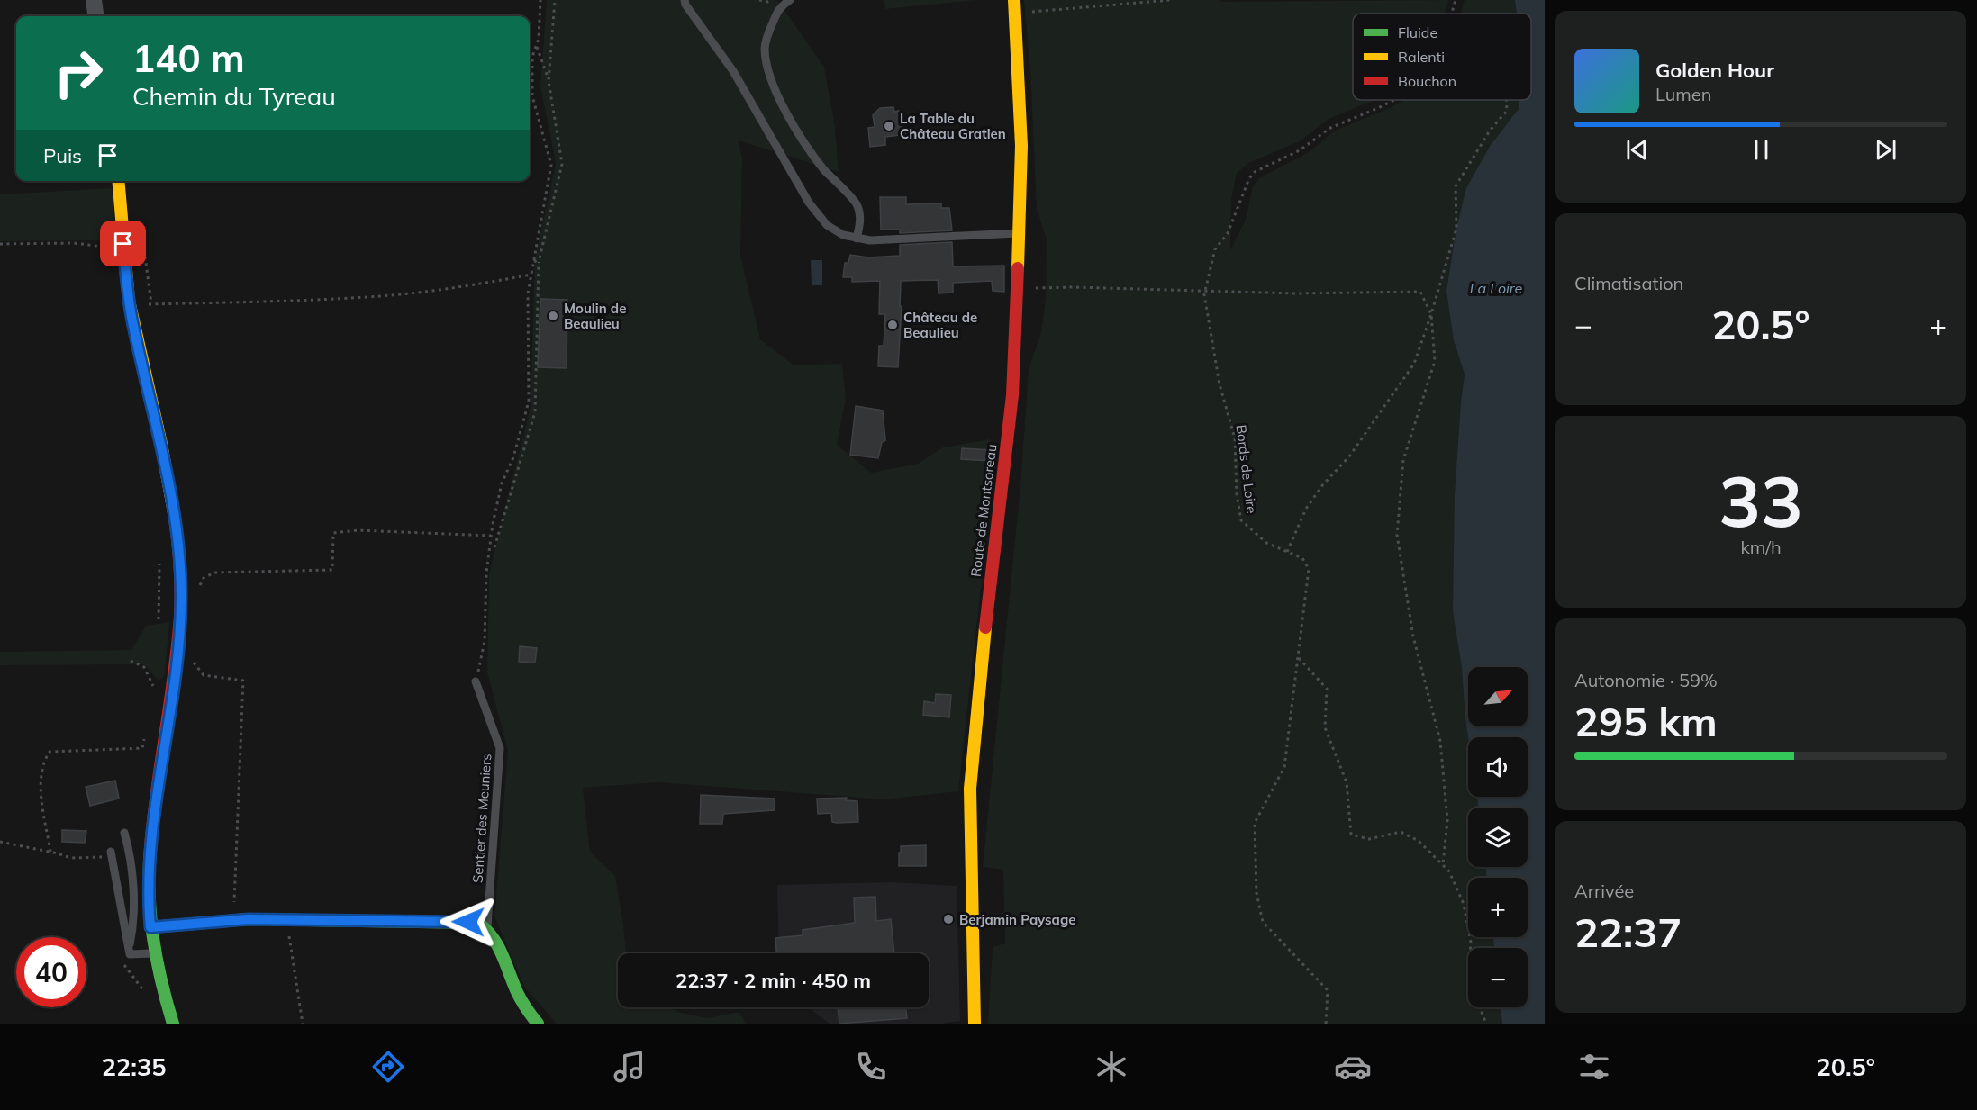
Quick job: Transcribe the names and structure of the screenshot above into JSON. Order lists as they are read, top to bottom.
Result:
{
  "streets": {
    "street": ["Route de Montsoreau"],
    "lane": ["Sentier des Meuniers"],
    "path": ["Bords de Loire"]
  },
  "water": ["La Loire"],
  "places": [
    "La Table du Château Gratien",
    "Moulin de Beaulieu",
    "Château de Beaulieu",
    "Berjamin Paysage"
  ],
  "legend": ["Fluide", "Ralenti", "Bouchon"],
  "north": "top right",
  "page": {
    "turn": ["140 m", "Chemin du Tyreau"],
    "song": ["Golden Hour", "Lumen"],
    "then": "Puis",
    "tile": [
      "Climatisation",
      ["33", "km/h"],
      ["Autonomie · 59%", "295 km"],
      ["Arrivée", "22:37"]
    ],
    "heat": ["−", "20.5°", "+"],
    "map_buttons": ["+", "−"],
    "limit": "40",
    "trip": "22:37 · 2 min · 450 m",
    "tabs": ["22:35", "20.5°"]
  }
}
